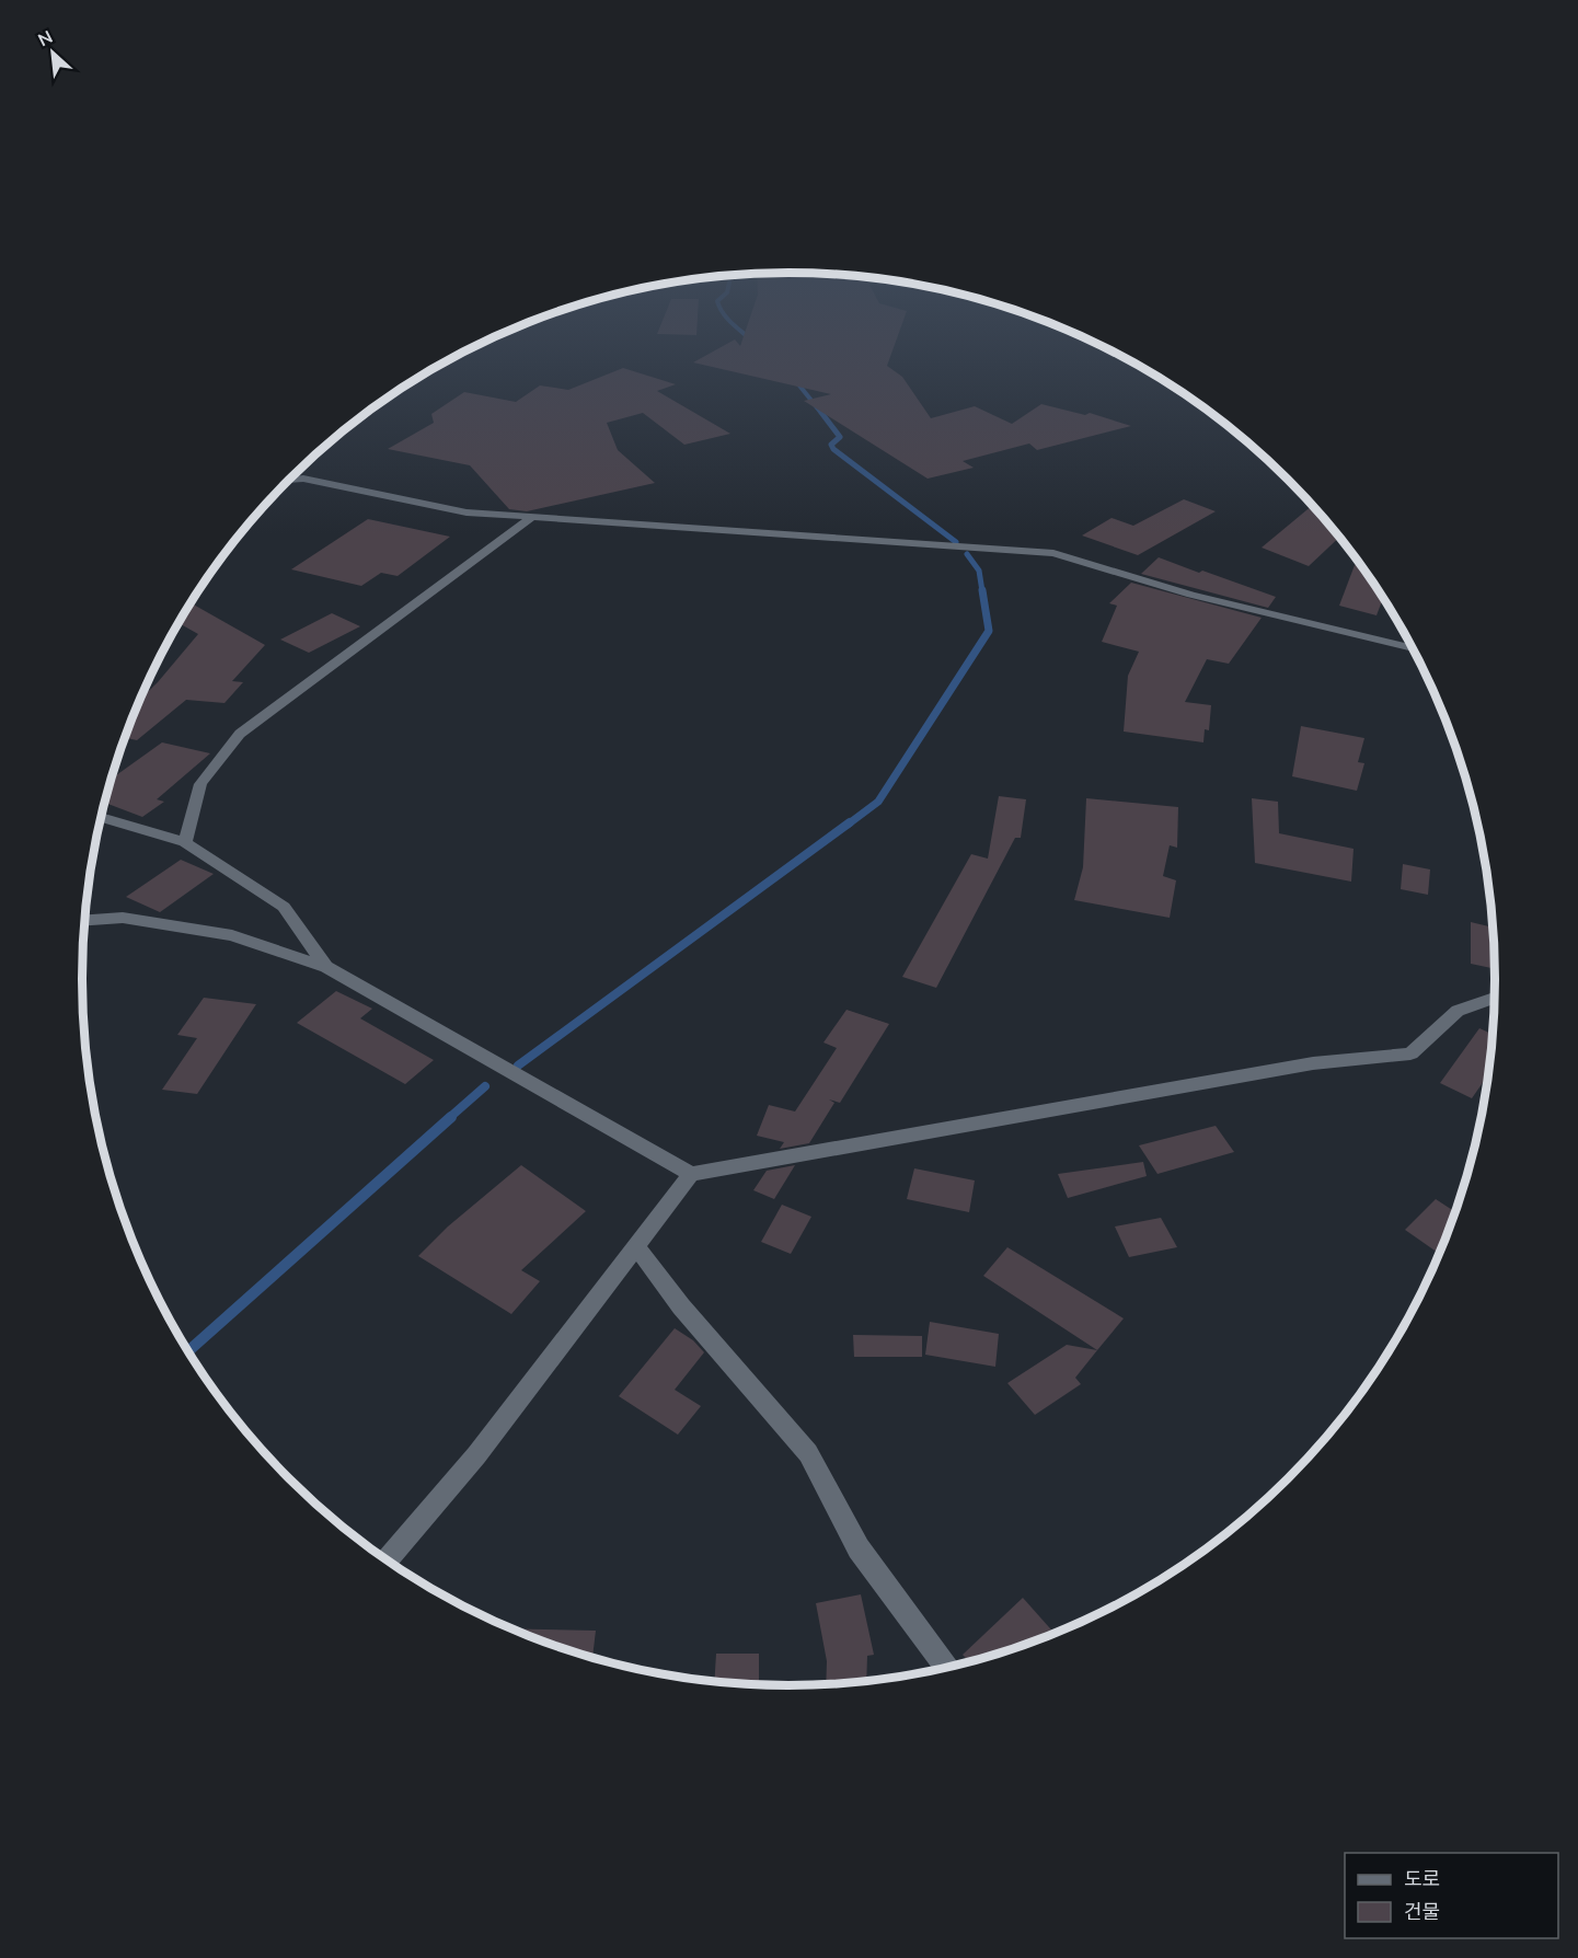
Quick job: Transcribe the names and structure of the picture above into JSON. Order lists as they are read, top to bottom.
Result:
{
  "legend": ["도로", "건물"],
  "north": "top left"
}
